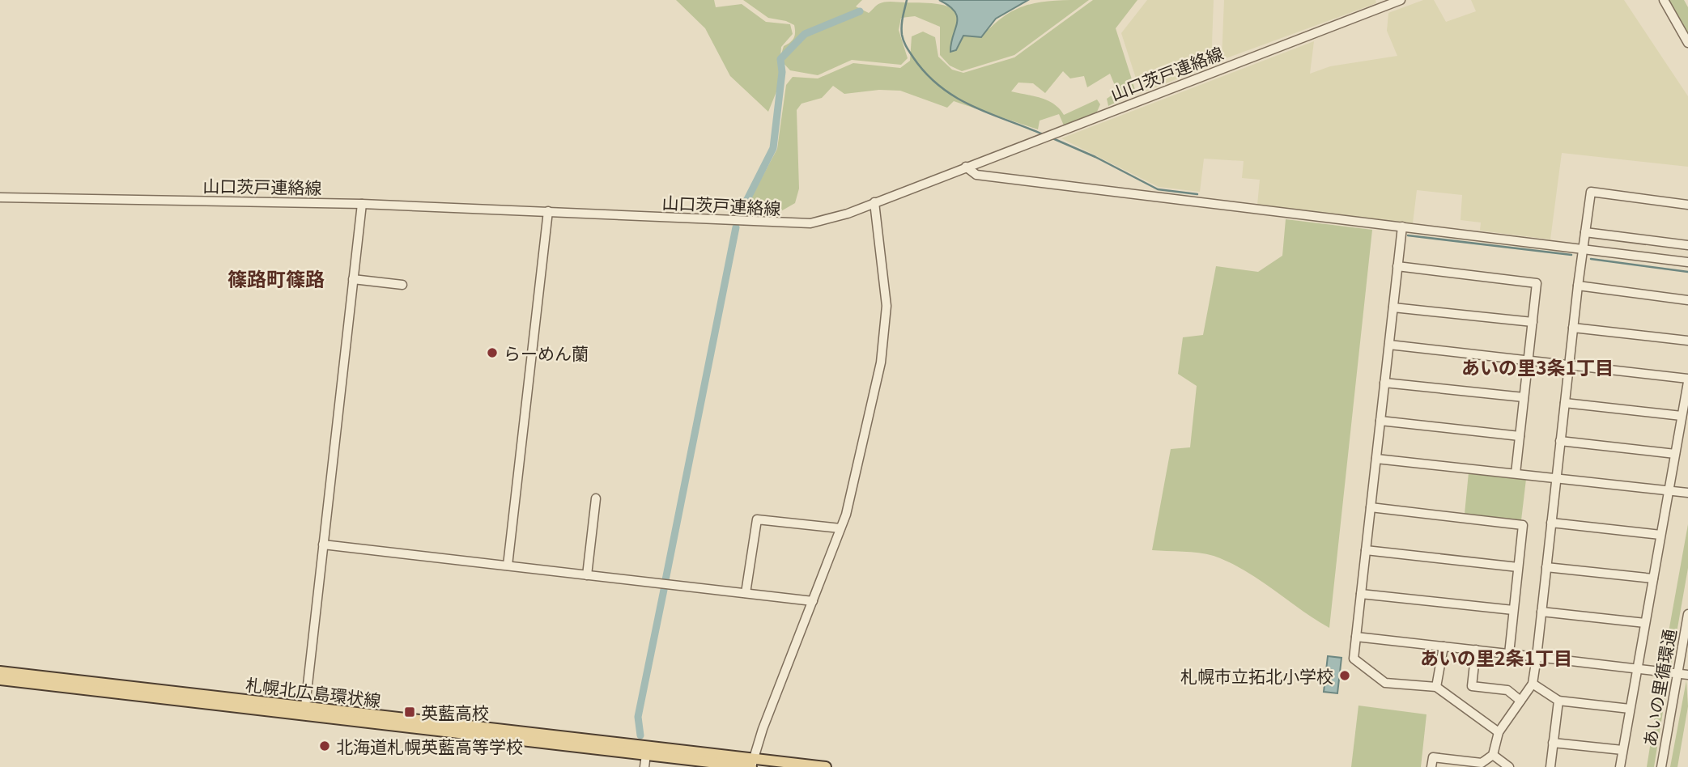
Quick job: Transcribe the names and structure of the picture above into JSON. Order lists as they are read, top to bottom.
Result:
{
  "streets": {
    "main road": ["札幌北広島環状線"],
    "street": ["山口茨戸連絡線", "あいの里循環通"]
  },
  "districts": ["篠路町篠路", "あいの里3条1丁目", "あいの里2条1丁目"],
  "places": {
    "other": ["らーめん蘭", "札幌市立拓北小学校", "北海道札幌英藍高等学校"],
    "transit": ["英藍高校"]
  }
}
